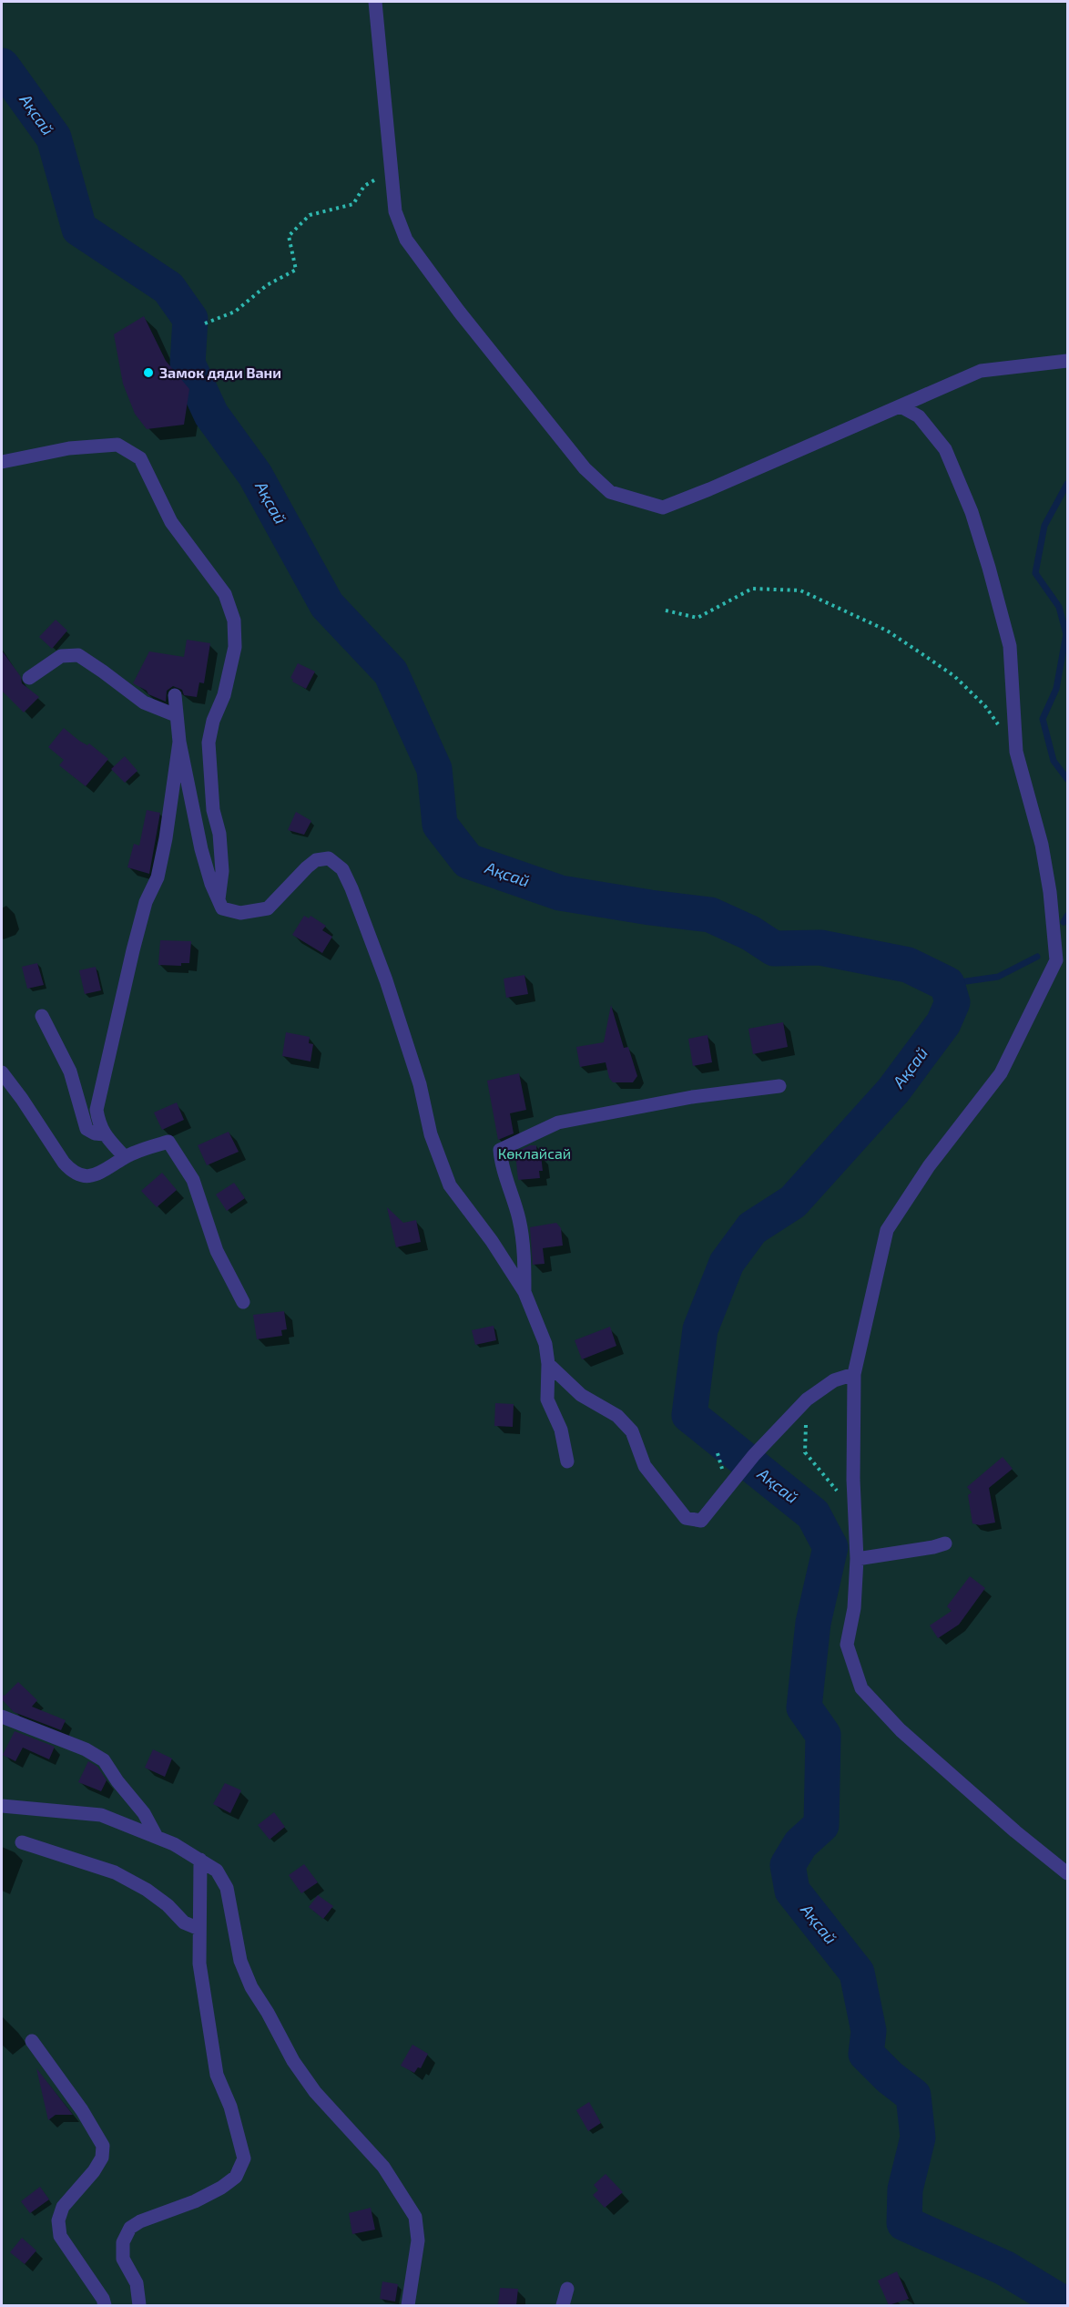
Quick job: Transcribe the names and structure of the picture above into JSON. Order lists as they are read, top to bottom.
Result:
{
  "water": ["Ақсай"],
  "parks": ["Көклайсай"],
  "places": ["Замок дяди Вани"]
}
